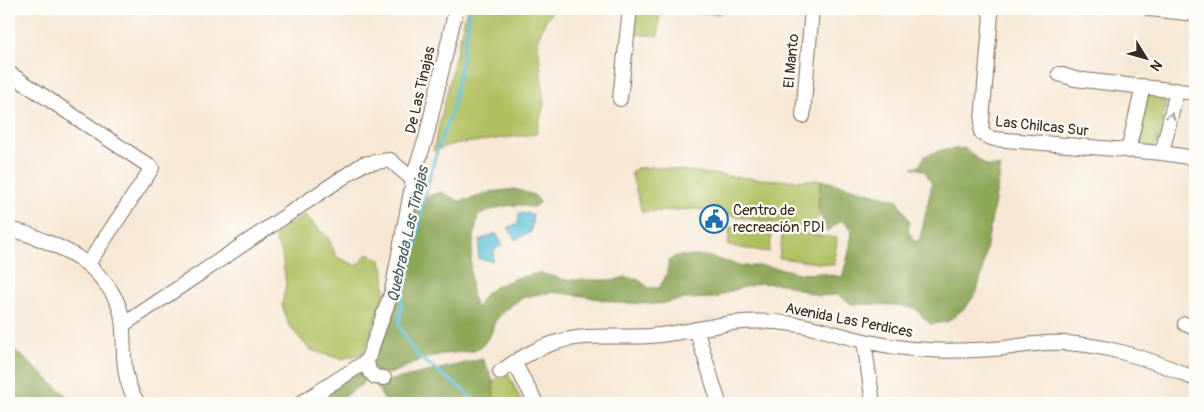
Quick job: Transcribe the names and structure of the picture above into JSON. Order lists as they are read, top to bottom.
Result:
{
  "streets": {
    "street": [
      "El Manto",
      "De Las Tinajas",
      "Las Chilcas Sur",
      "Avenida Las Perdices"
    ]
  },
  "water": ["Quebrada Las Tinajas"],
  "places": {
    "public building": ["Centro de recreación PDI"]
  },
  "north": "bottom right"
}
